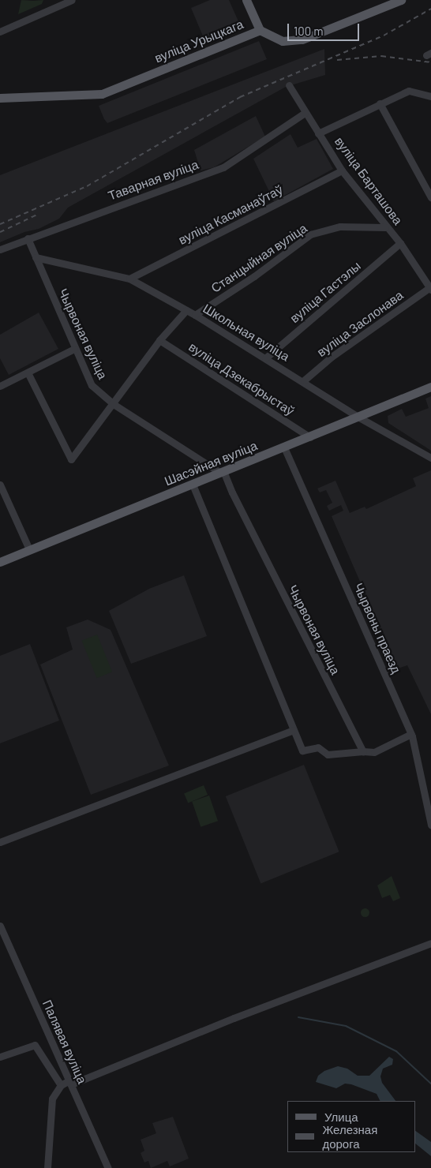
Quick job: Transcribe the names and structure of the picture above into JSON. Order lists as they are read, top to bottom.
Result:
{
  "streets": {
    "main road": ["вуліца Урыцкага", "Шасэйная вуліца"],
    "street": [
      "Таварная вуліца",
      "вуліца Барташова",
      "вуліца Касманаўтаў",
      "Станцыйная вуліца",
      "вуліца Гастэлы",
      "вуліца Заслонава",
      "Школьная вуліца",
      "Чырвоная вуліца",
      "вуліца Дзекабрыстаў",
      "Чырвоны праезд",
      "Палявая вуліца"
    ]
  },
  "crossings": [
    ["Таварная вуліца", "вуліца Барташова"],
    ["Таварная вуліца", "Чырвоная вуліца"],
    ["вуліца Барташова", "вуліца Касманаўтаў"],
    ["вуліца Барташова", "Станцыйная вуліца"],
    ["вуліца Барташова", "вуліца Гастэлы"],
    ["вуліца Барташова", "вуліца Заслонава"],
    ["вуліца Касманаўтаў", "Школьная вуліца"],
    ["Станцыйная вуліца", "Школьная вуліца"],
    ["вуліца Гастэлы", "Школьная вуліца"],
    ["вуліца Заслонава", "Школьная вуліца"],
    ["Школьная вуліца", "Чырвоная вуліца"],
    ["Школьная вуліца", "Шасэйная вуліца"],
    ["Чырвоная вуліца", "Шасэйная вуліца"],
    ["вуліца Дзекабрыстаў", "Шасэйная вуліца"],
    ["Шасэйная вуліца", "Чырвоны праезд"]
  ],
  "legend": ["Улица", "Железная дорога"],
  "scale_bar": "100 m"
}
